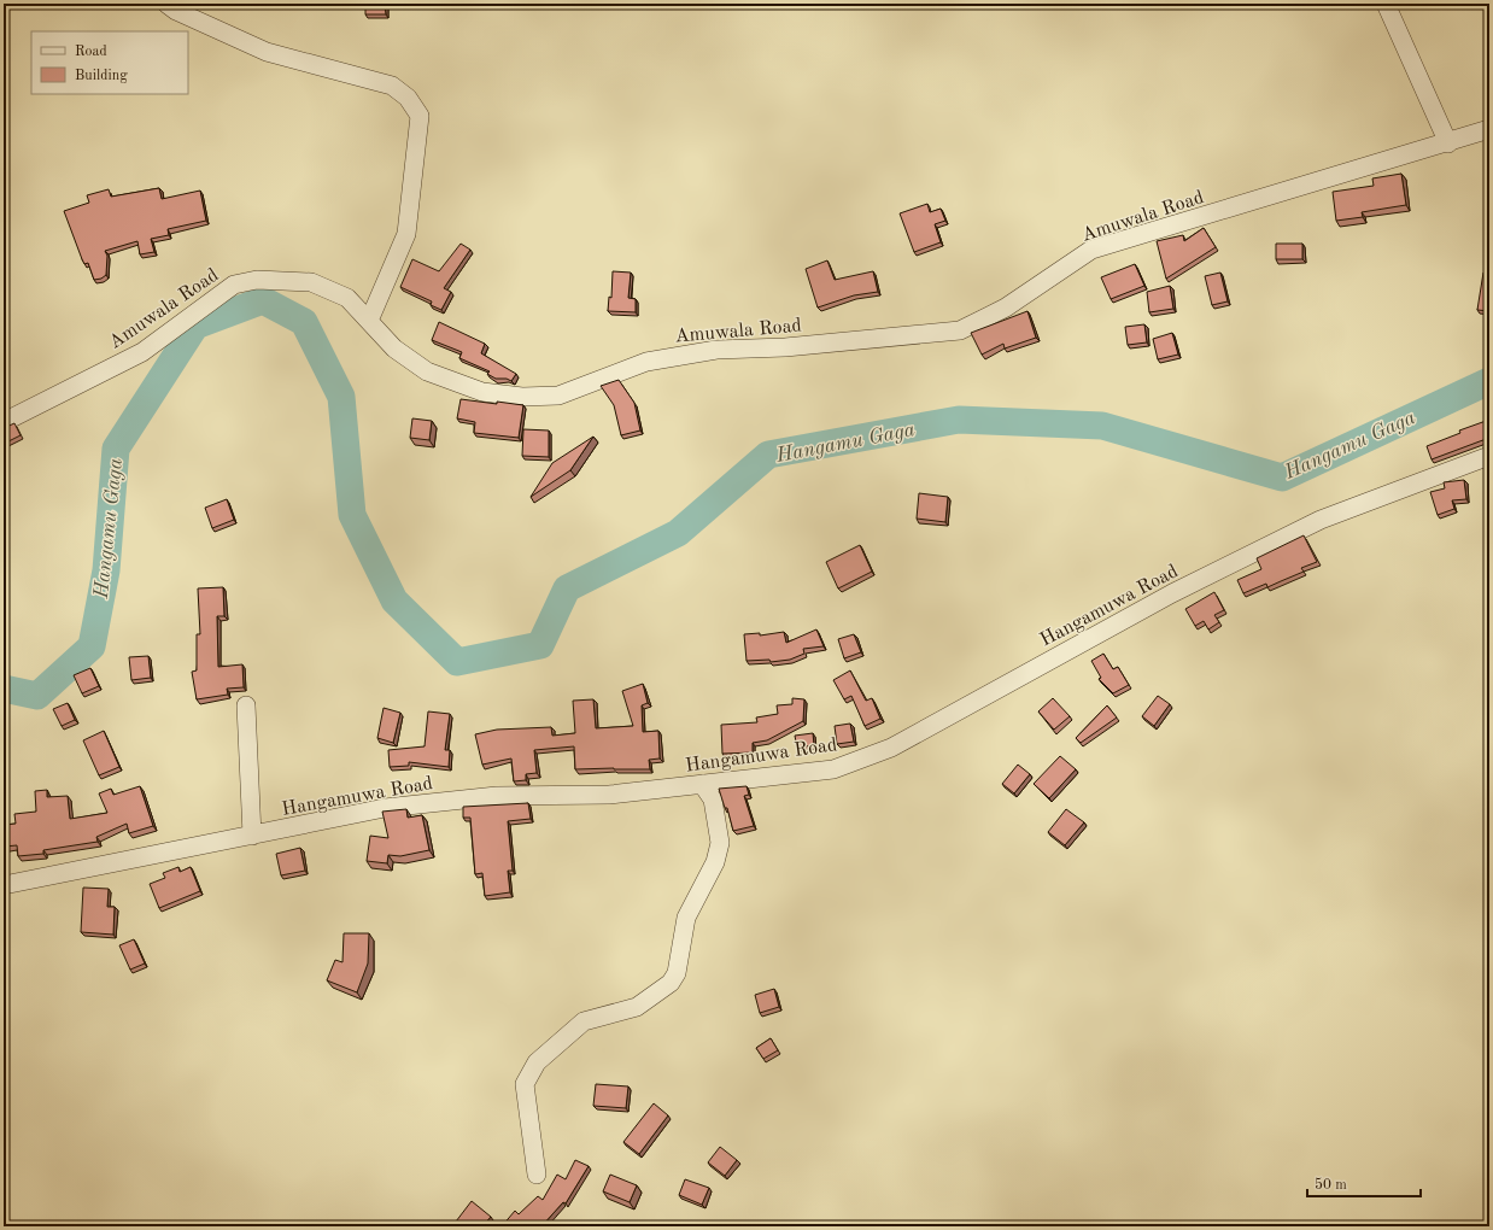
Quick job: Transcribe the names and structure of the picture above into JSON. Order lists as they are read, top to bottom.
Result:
{
  "streets": {
    "street": ["Amuwala Road", "Hangamuwa Road"]
  },
  "water": ["Hangamu Gaga"],
  "legend": ["Road", "Building"],
  "scale_bar": "50 m"
}
